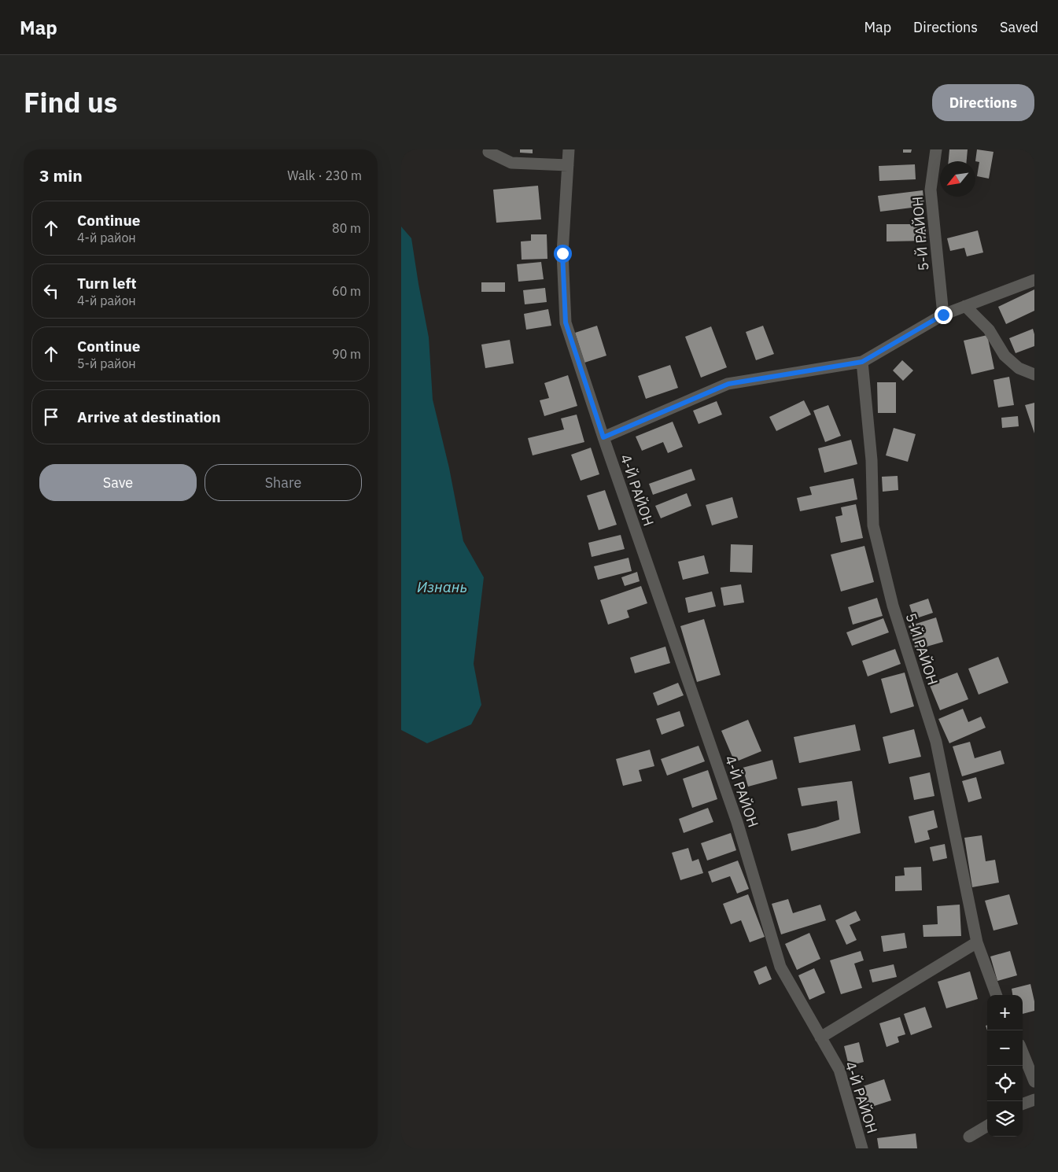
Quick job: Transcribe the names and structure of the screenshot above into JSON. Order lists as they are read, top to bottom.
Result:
{
  "streets": {
    "street": ["5-Й РАЙОН", "4-Й РАЙОН"]
  },
  "water": ["Изнань"],
  "north": "bottom left",
  "page": {
    "header": "Map",
    "nav": ["Map", "Directions", "Saved"],
    "title": "Find us",
    "buttons": [
      "Directions",
      ["Save", "Share"]
    ],
    "heading": ["3 min", "Walk · 230 m"],
    "list": [
      ["Continue", "4-й район", "80 m"],
      ["Turn left", "4-й район", "60 m"],
      ["Continue", "5-й район", "90 m"],
      "Arrive at destination"
    ],
    "map_buttons": ["+", "−"]
  }
}
